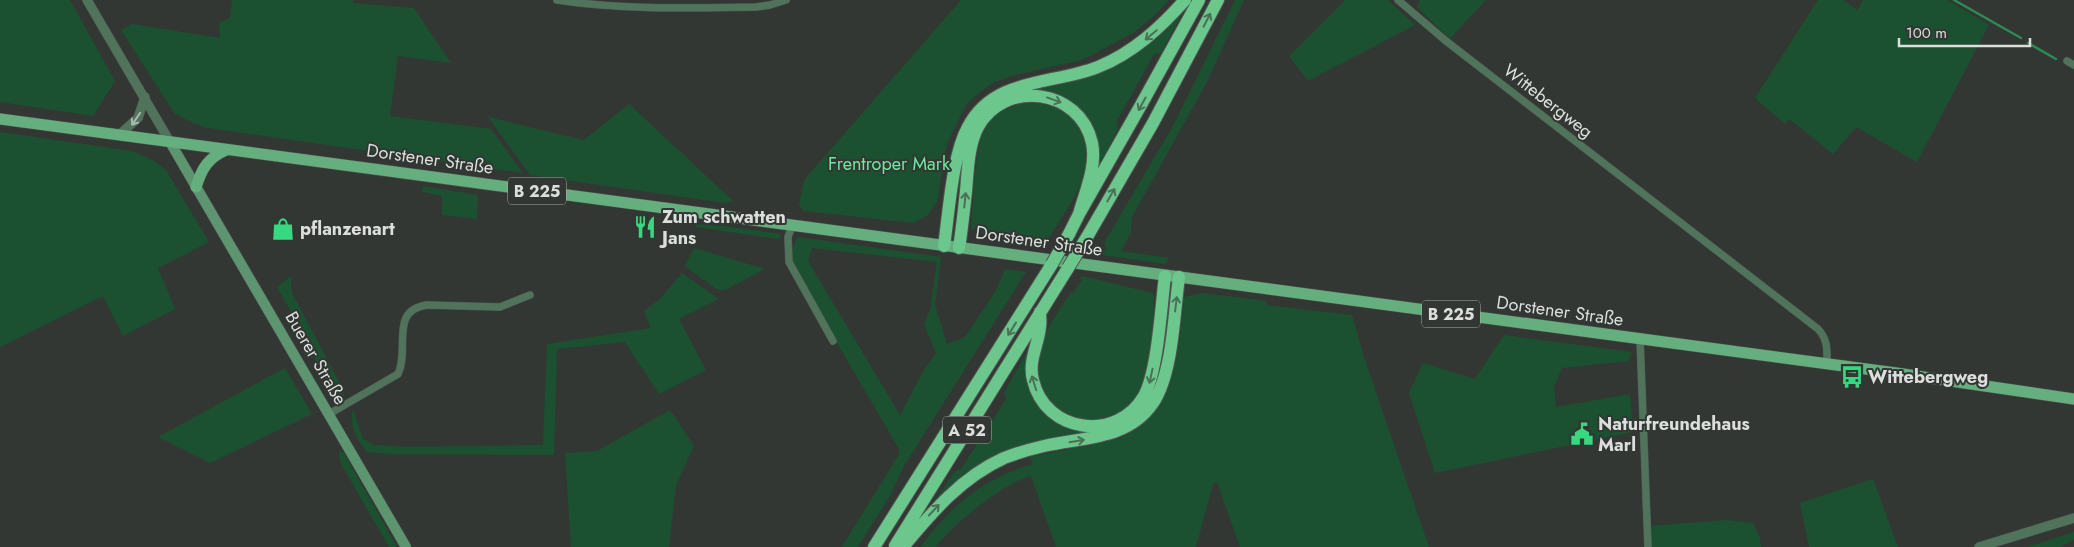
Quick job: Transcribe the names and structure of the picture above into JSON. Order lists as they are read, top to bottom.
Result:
{
  "streets": {
    "highway": ["A 52"],
    "main road": ["Dorstener Straße", "B 225", "Buerer Straße"],
    "street": ["Wittebergweg"]
  },
  "crossings": [
    ["Wittebergweg", "Dorstener Straße"],
    ["Dorstener Straße", "Buerer Straße"]
  ],
  "parks": ["Frentroper Mark"],
  "places": {
    "restaurant": ["Zum schwatten Jans"],
    "shop": ["pflanzenart"],
    "bus stop": ["Wittebergweg"],
    "public building": ["Naturfreundehaus Marl"]
  },
  "scale_bar": "100 m"
}
